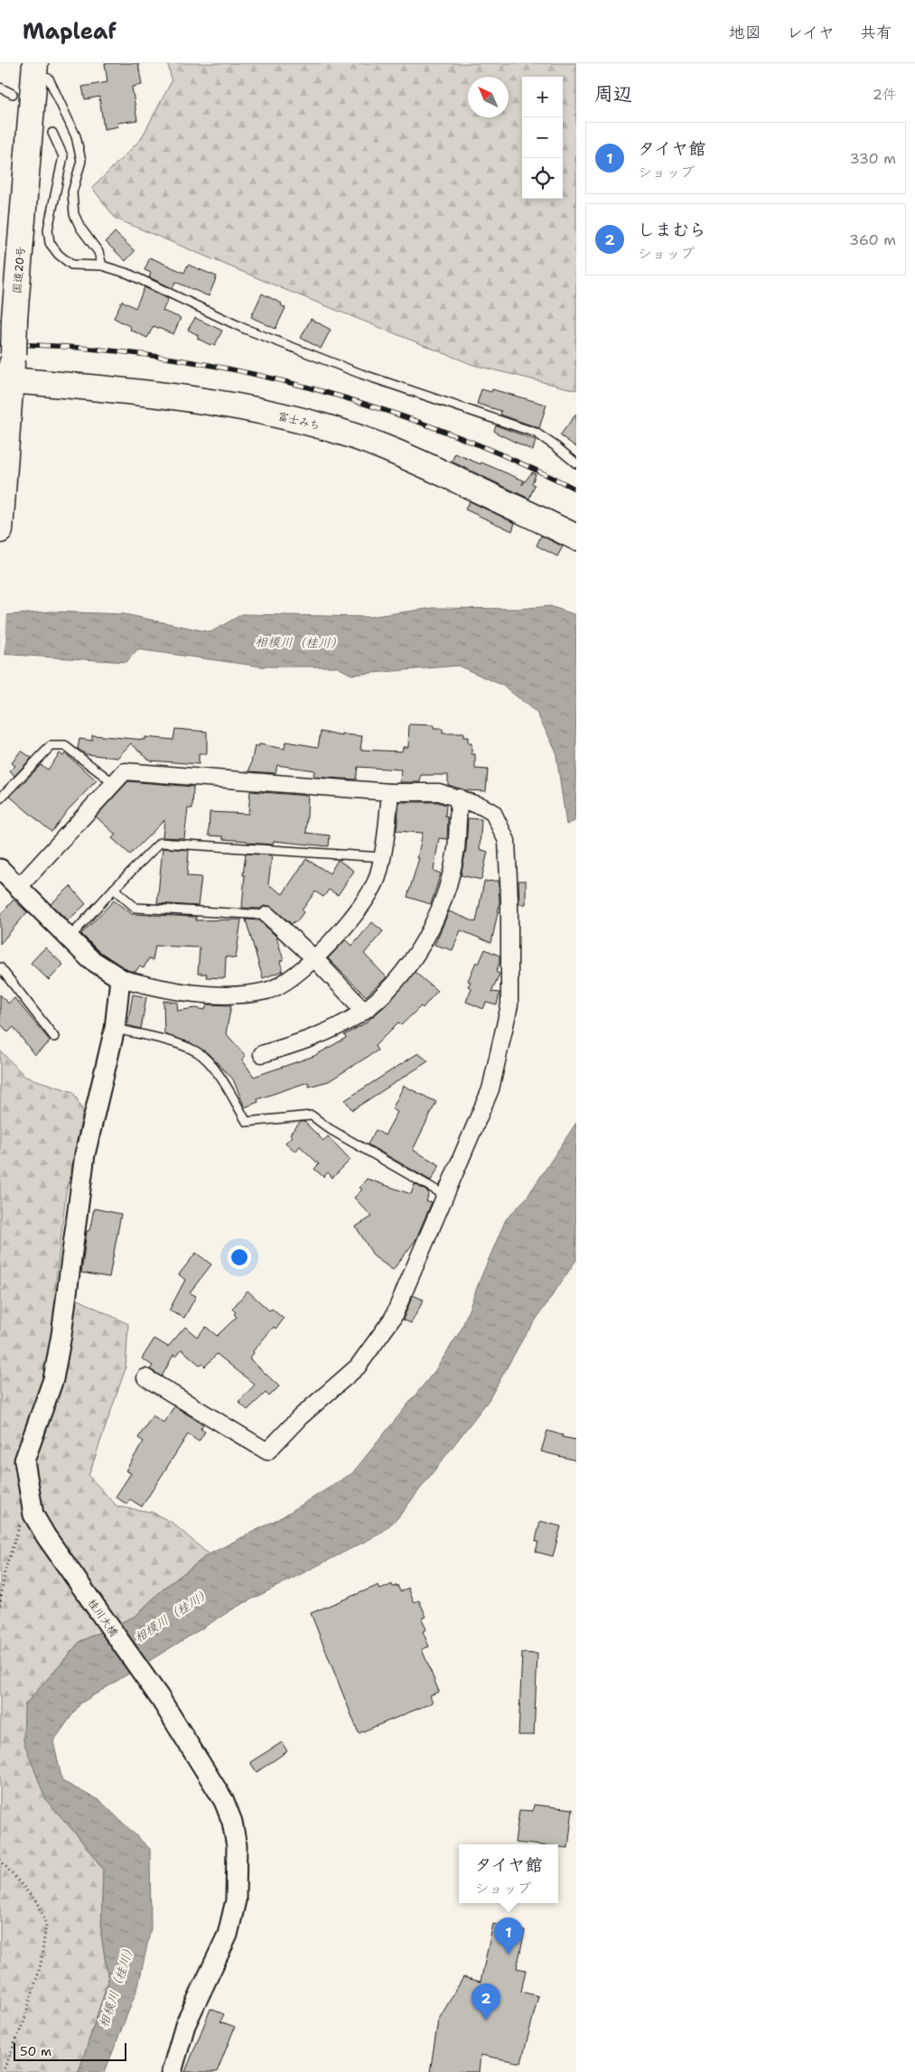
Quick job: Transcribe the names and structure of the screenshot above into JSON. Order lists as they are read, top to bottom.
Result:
{
  "streets": {
    "highway": ["国道20号", "富士みち"],
    "street": ["桂川大橋"]
  },
  "crossings": [
    ["国道20号", "富士みち"]
  ],
  "water": ["相模川（桂川）"],
  "scale_bar": "50 m",
  "north": "top left",
  "page": {
    "header": "Mapleaf",
    "nav": ["地図", "レイヤ", "共有"],
    "heading": ["周辺", "2件"],
    "map_buttons": ["+", "−"],
    "list": [
      {
        "mark": "1",
        "name": "タイヤ館",
        "note": "ショップ",
        "value": "330 m"
      },
      {
        "mark": "2",
        "name": "しまむら",
        "note": "ショップ",
        "value": "360 m"
      }
    ],
    "popup": ["タイヤ館", "ショップ"],
    "pins": ["1", "2"],
    "scale": "50 m"
  }
}
